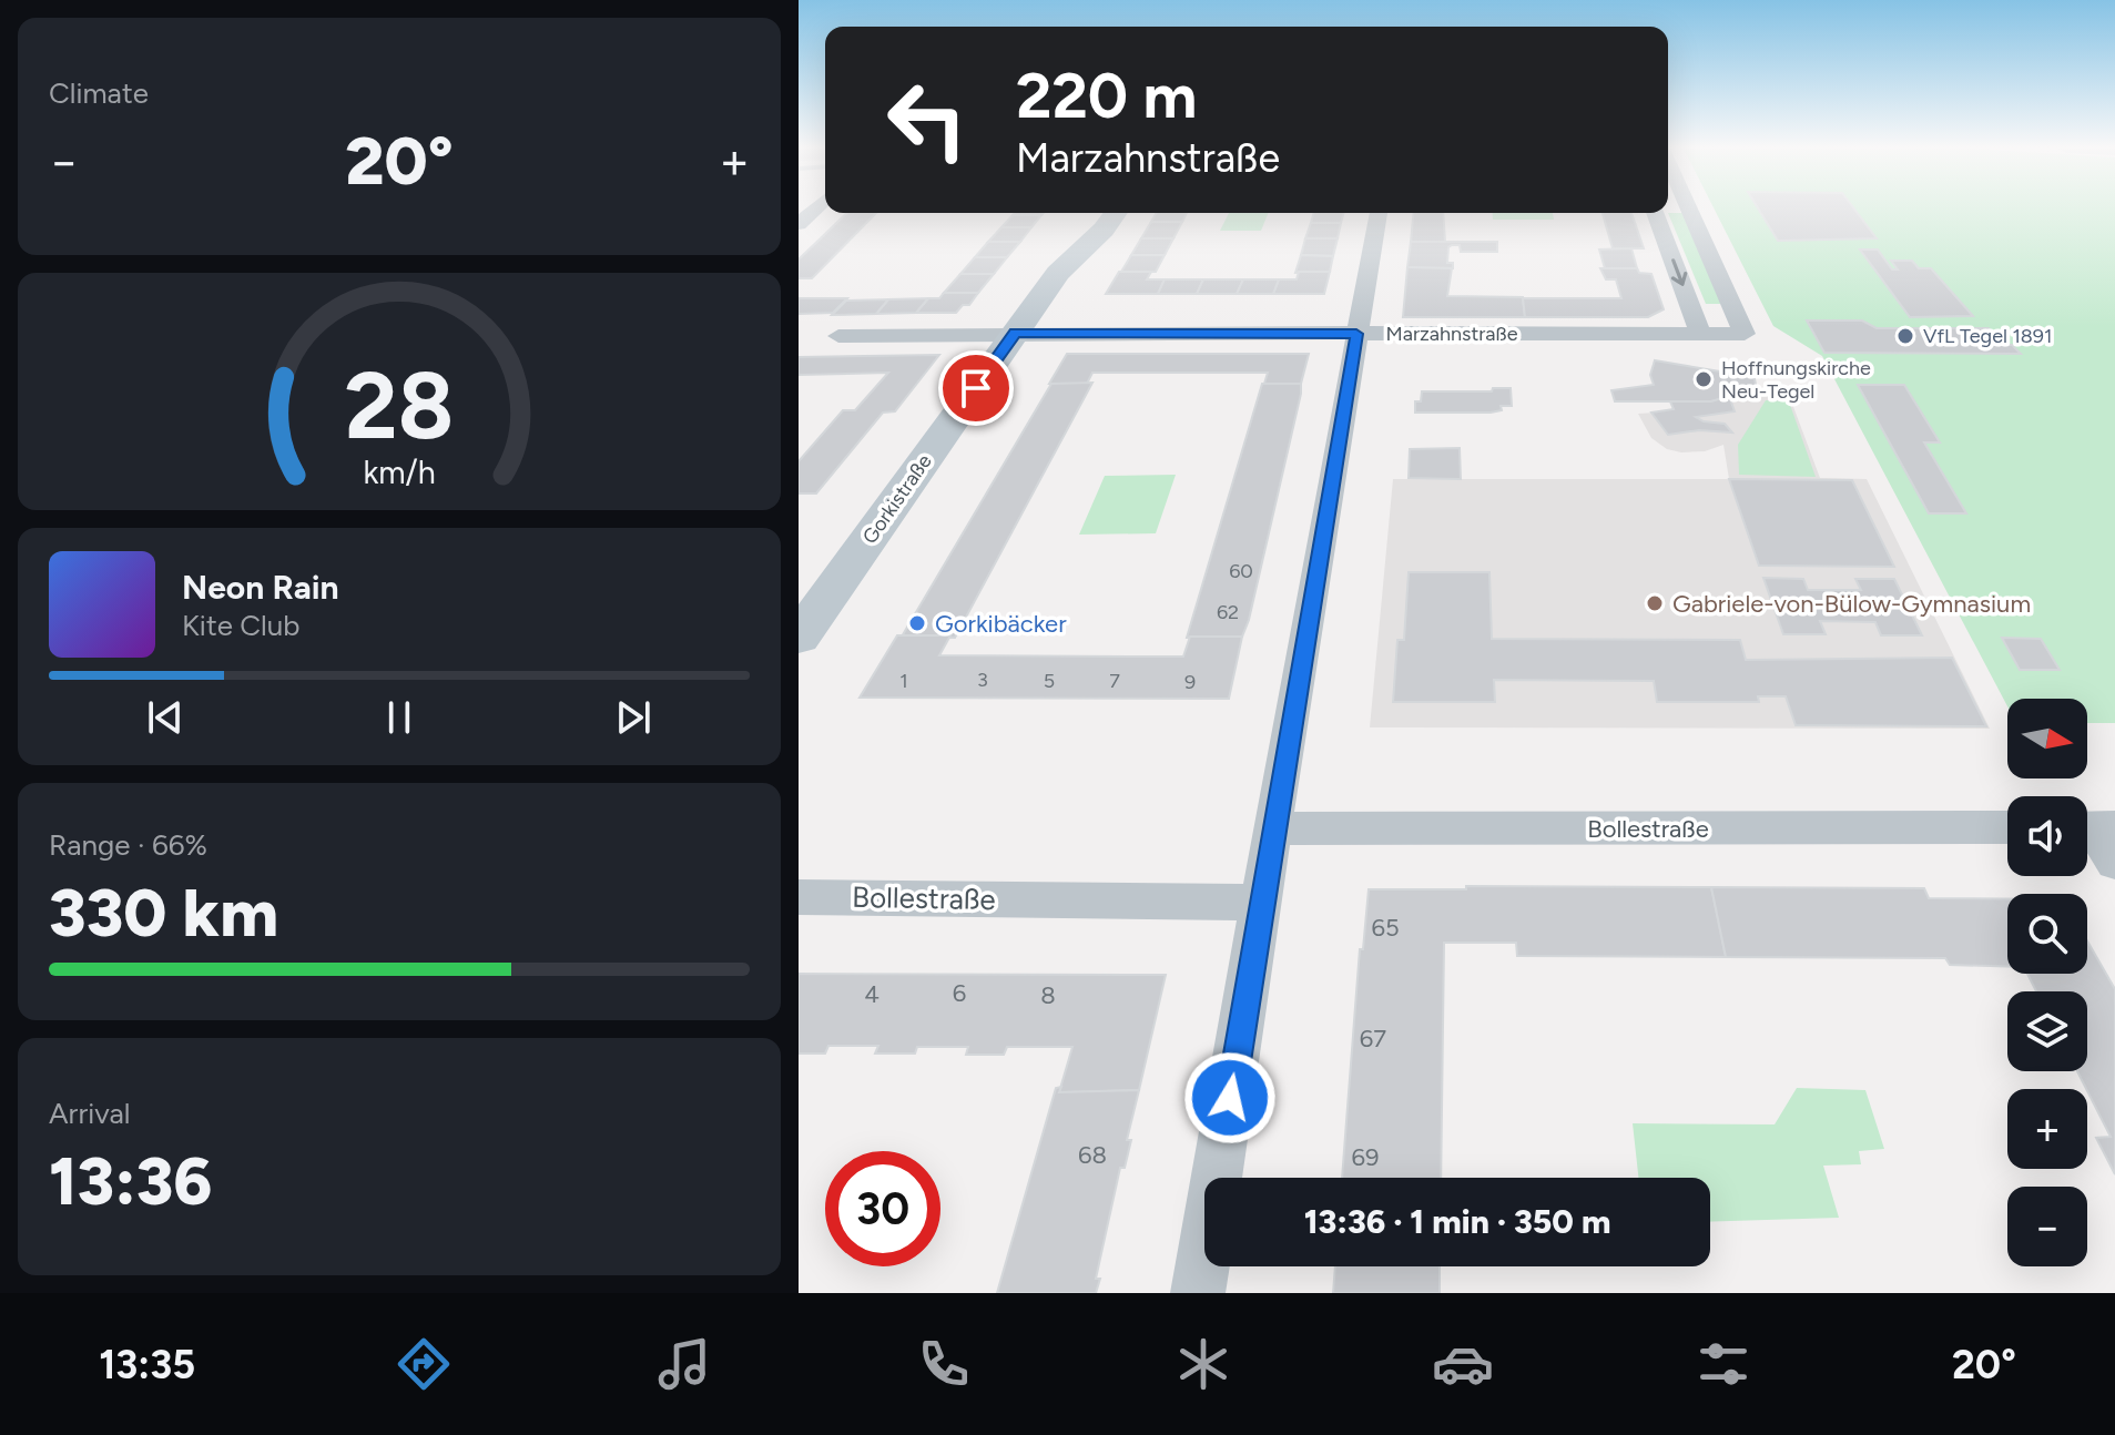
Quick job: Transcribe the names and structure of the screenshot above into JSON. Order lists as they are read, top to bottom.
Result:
{
  "streets": {
    "main road": ["Gorkistraße"],
    "street": ["Marzahnstraße", "Bollestraße"]
  },
  "crossings": [
    ["Marzahnstraße", "Gorkistraße"]
  ],
  "places": [
    "VfL Tegel 1891",
    "Hoffnungskirche Neu-Tegel",
    "Gabriele-von-Bülow-Gymnasium",
    "Gorkibäcker"
  ],
  "house_numbers": [
    "60",
    "62",
    "3",
    "1",
    "5",
    "7",
    "9",
    "65",
    "6",
    "4",
    "8",
    "67",
    "68",
    "69"
  ],
  "north": "right",
  "page": {
    "tile": [
      "Climate",
      ["Range · 66%", "330 km"],
      ["Arrival", "13:36"]
    ],
    "turn": ["220 m", "Marzahnstraße"],
    "heat": ["−", "20°", "+"],
    "song": ["Neon Rain", "Kite Club"],
    "map_buttons": ["+", "−"],
    "limit": "30",
    "trip": "13:36 · 1 min · 350 m",
    "tabs": ["13:35", "20°"],
    "gauge": ["28", "km/h"]
  }
}
